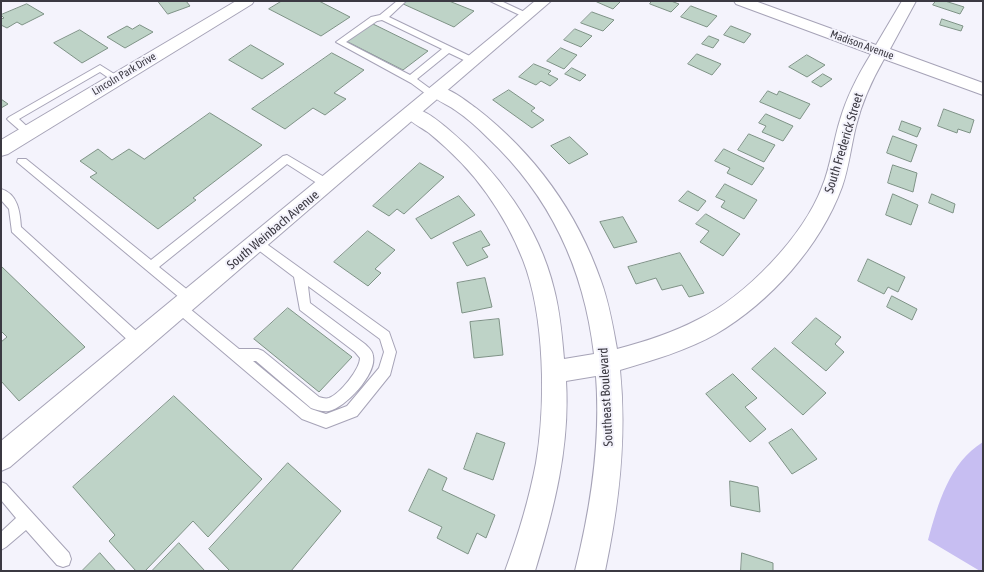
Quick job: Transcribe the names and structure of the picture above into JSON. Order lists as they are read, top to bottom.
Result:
{
  "streets": {
    "street": [
      "Madison Avenue",
      "Lincoln Park Drive",
      "South Frederick Street",
      "South Weinbach Avenue",
      "Southeast Boulevard"
    ]
  },
  "crossings": [
    ["Madison Avenue", "South Frederick Street"],
    ["South Frederick Street", "Southeast Boulevard"],
    ["South Weinbach Avenue", "Southeast Boulevard"]
  ]
}
